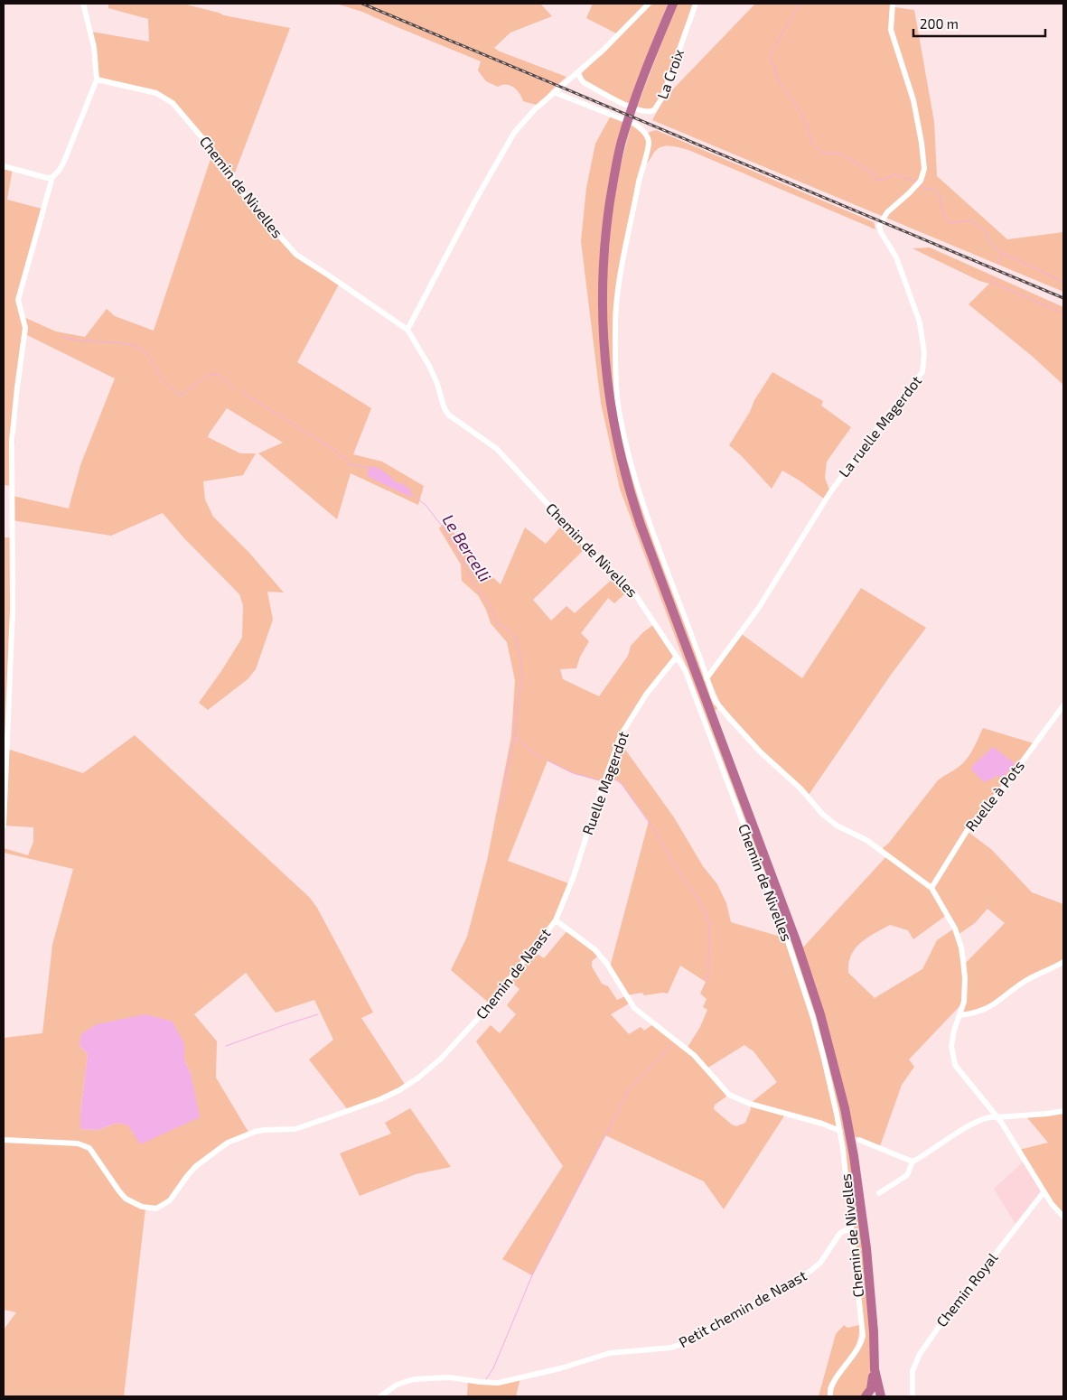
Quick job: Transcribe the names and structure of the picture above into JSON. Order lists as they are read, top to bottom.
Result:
{
  "streets": {
    "street": [
      "La Croix",
      "Chemin de Nivelles",
      "La ruelle Magerdot",
      "Ruelle Magerdot",
      "Ruelle à Pots",
      "Chemin de Naast",
      "Chemin Royal",
      "Petit chemin de Naast"
    ]
  },
  "crossings": [
    ["Chemin de Nivelles", "Ruelle Magerdot"],
    ["Chemin de Nivelles", "Chemin de Naast"],
    ["Chemin de Nivelles", "Petit chemin de Naast"],
    ["Ruelle Magerdot", "Chemin de Naast"]
  ],
  "water": ["Le Bercelli"],
  "scale_bar": "200 m"
}
